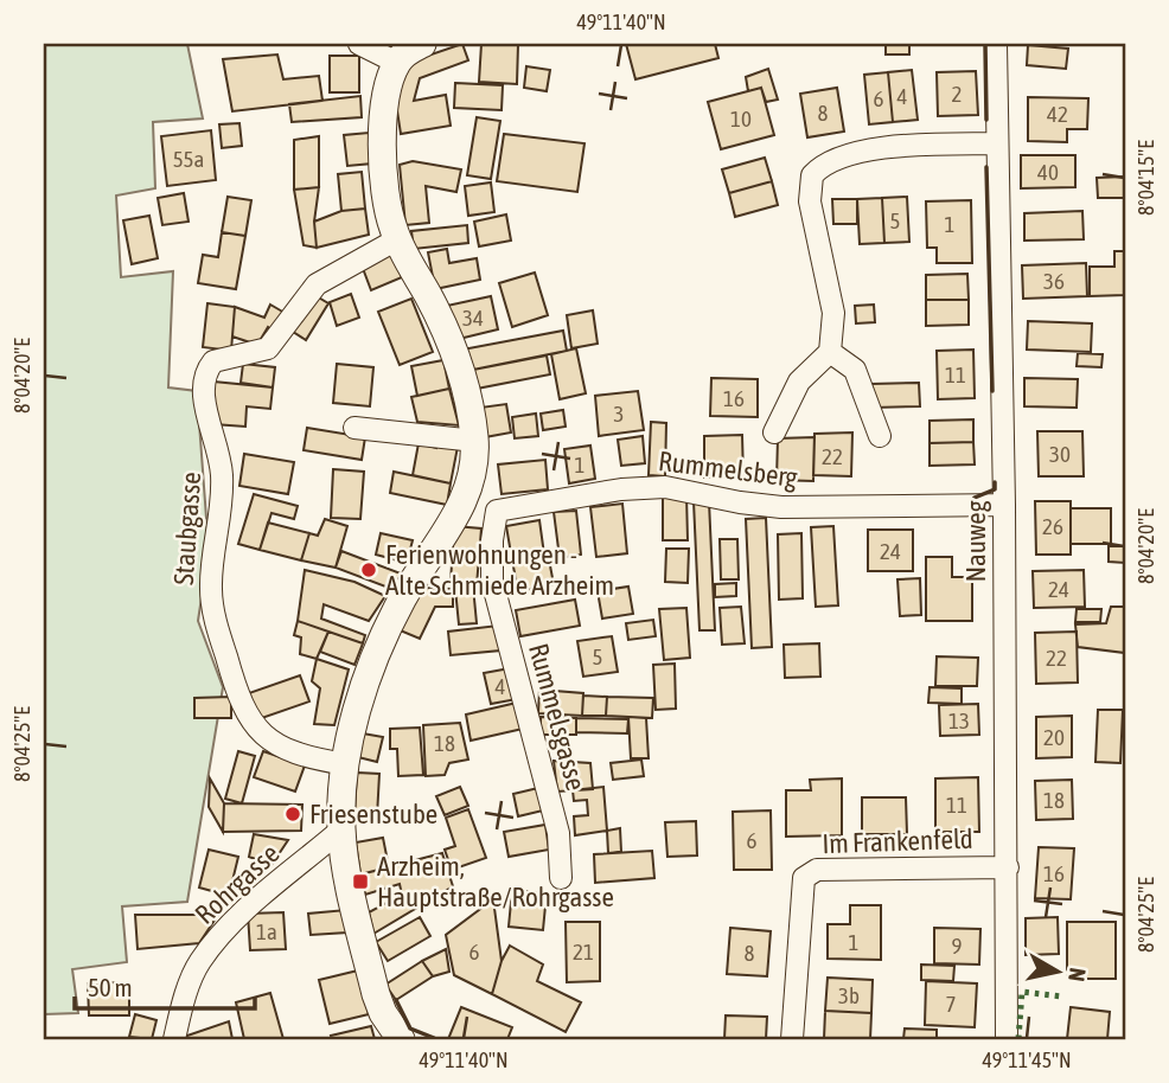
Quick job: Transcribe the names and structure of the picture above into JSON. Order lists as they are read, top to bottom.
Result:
{
  "streets": {
    "street": [
      "Rummelsberg",
      "Staubgasse",
      "Nauweg",
      "Rummelsgasse",
      "Im Frankenfeld",
      "Rohrgasse"
    ]
  },
  "crossings": [
    ["Rummelsberg", "Nauweg"],
    ["Rummelsberg", "Rummelsgasse"],
    ["Nauweg", "Im Frankenfeld"]
  ],
  "places": {
    "other": ["Ferienwohnungen - Alte Schmiede Arzheim", "Friesenstube"],
    "transit": ["Arzheim, Hauptstraße/Rohrgasse"]
  },
  "house_numbers": [
    "2",
    "4",
    "6",
    "8",
    "42",
    "10",
    "55a",
    "40",
    "5",
    "1",
    "36",
    "34",
    "11",
    "16",
    "3",
    "30",
    "22",
    "1",
    "26",
    "24",
    "24",
    "5",
    "22",
    "4",
    "13",
    "20",
    "18",
    "18",
    "11",
    "6",
    "16",
    "1a",
    "1",
    "9",
    "6",
    "21",
    "8",
    "3b",
    "7"
  ],
  "scale_bar": "50 m",
  "north": "right",
  "coordinates": [
    "49°11'40\"N",
    "8°04'15\"E",
    "8°04'20\"E",
    "8°04'25\"E",
    "49°11'45\"N"
  ]
}
